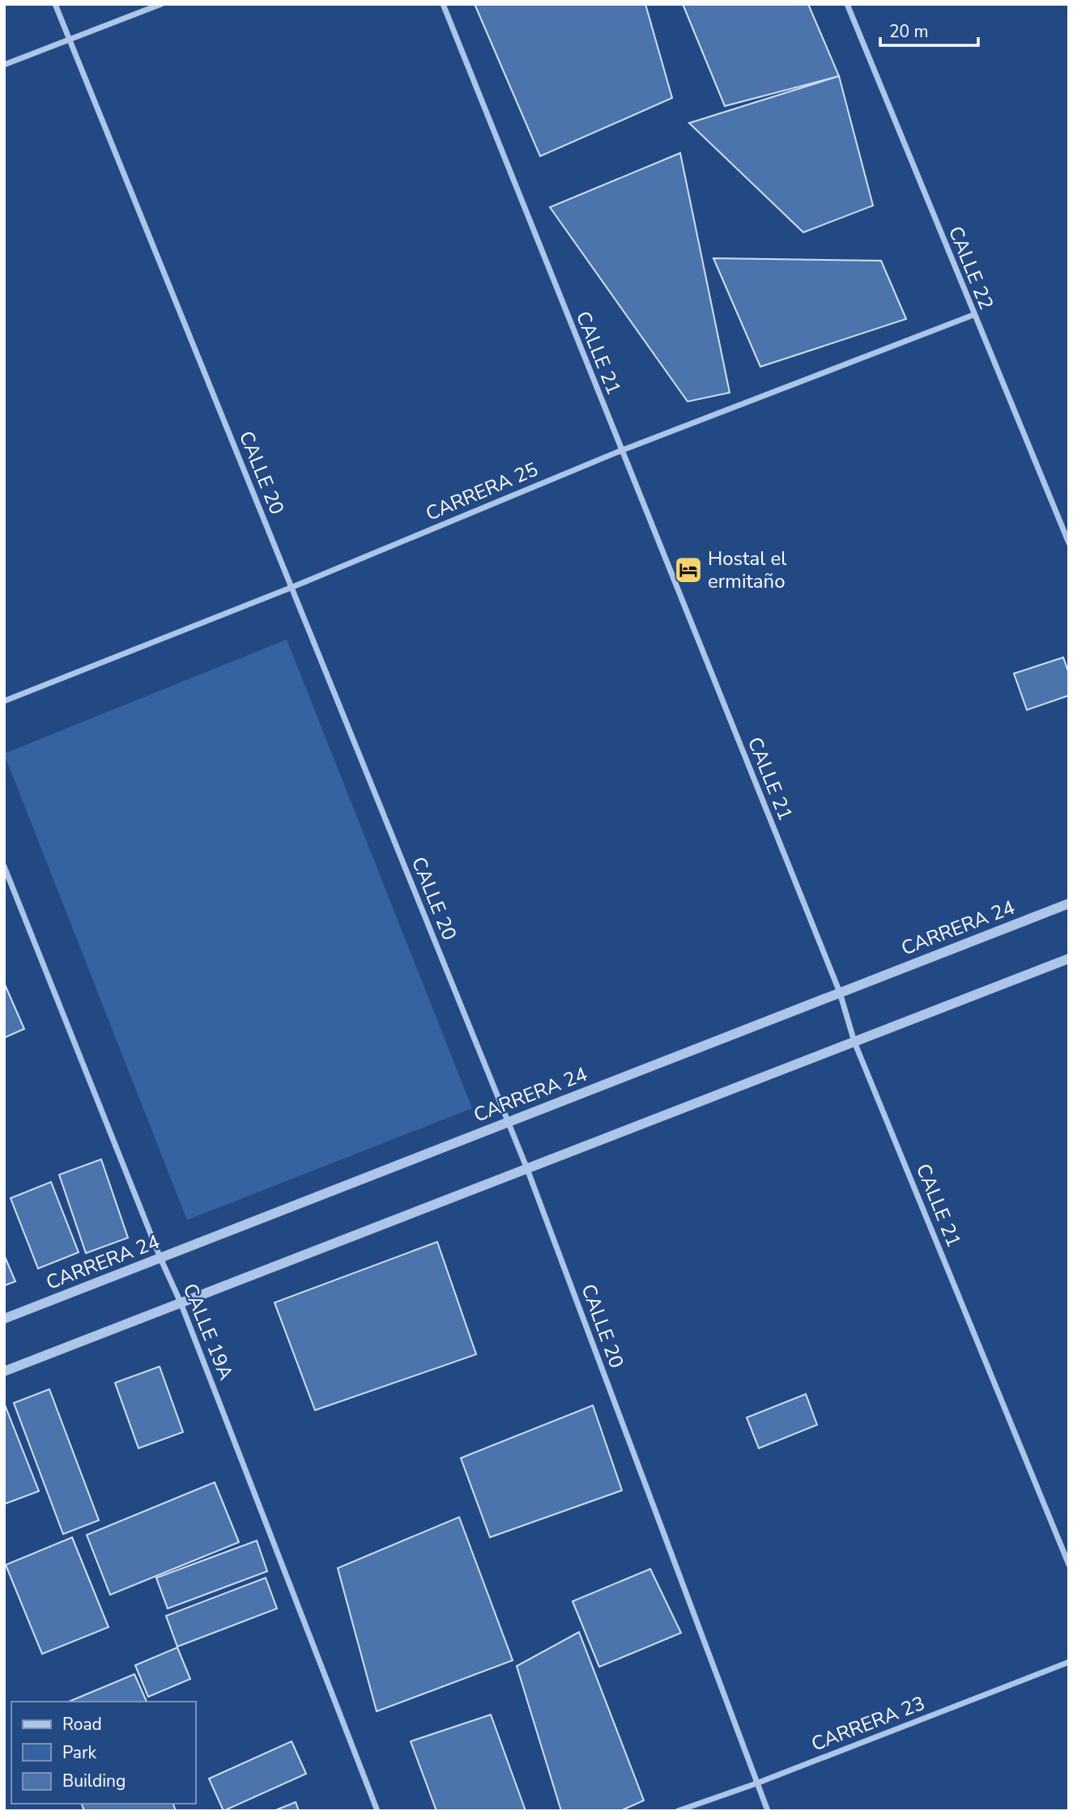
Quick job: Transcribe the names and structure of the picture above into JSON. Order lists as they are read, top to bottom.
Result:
{
  "streets": {
    "street": [
      "CALLE 22",
      "CALLE 21",
      "CALLE 20",
      "CARRERA 25",
      "CARRERA 24",
      "CALLE 19A",
      "CARRERA 23"
    ]
  },
  "crossings": [
    ["CALLE 22", "CARRERA 25"],
    ["CALLE 21", "CARRERA 25"],
    ["CALLE 21", "CARRERA 24"],
    ["CALLE 20", "CARRERA 25"],
    ["CALLE 20", "CARRERA 24"],
    ["CALLE 20", "CARRERA 23"],
    ["CARRERA 24", "CALLE 19A"]
  ],
  "places": {
    "hotel": ["Hostal el ermitaño"]
  },
  "legend": ["Road", "Park", "Building"],
  "scale_bar": "20 m"
}
